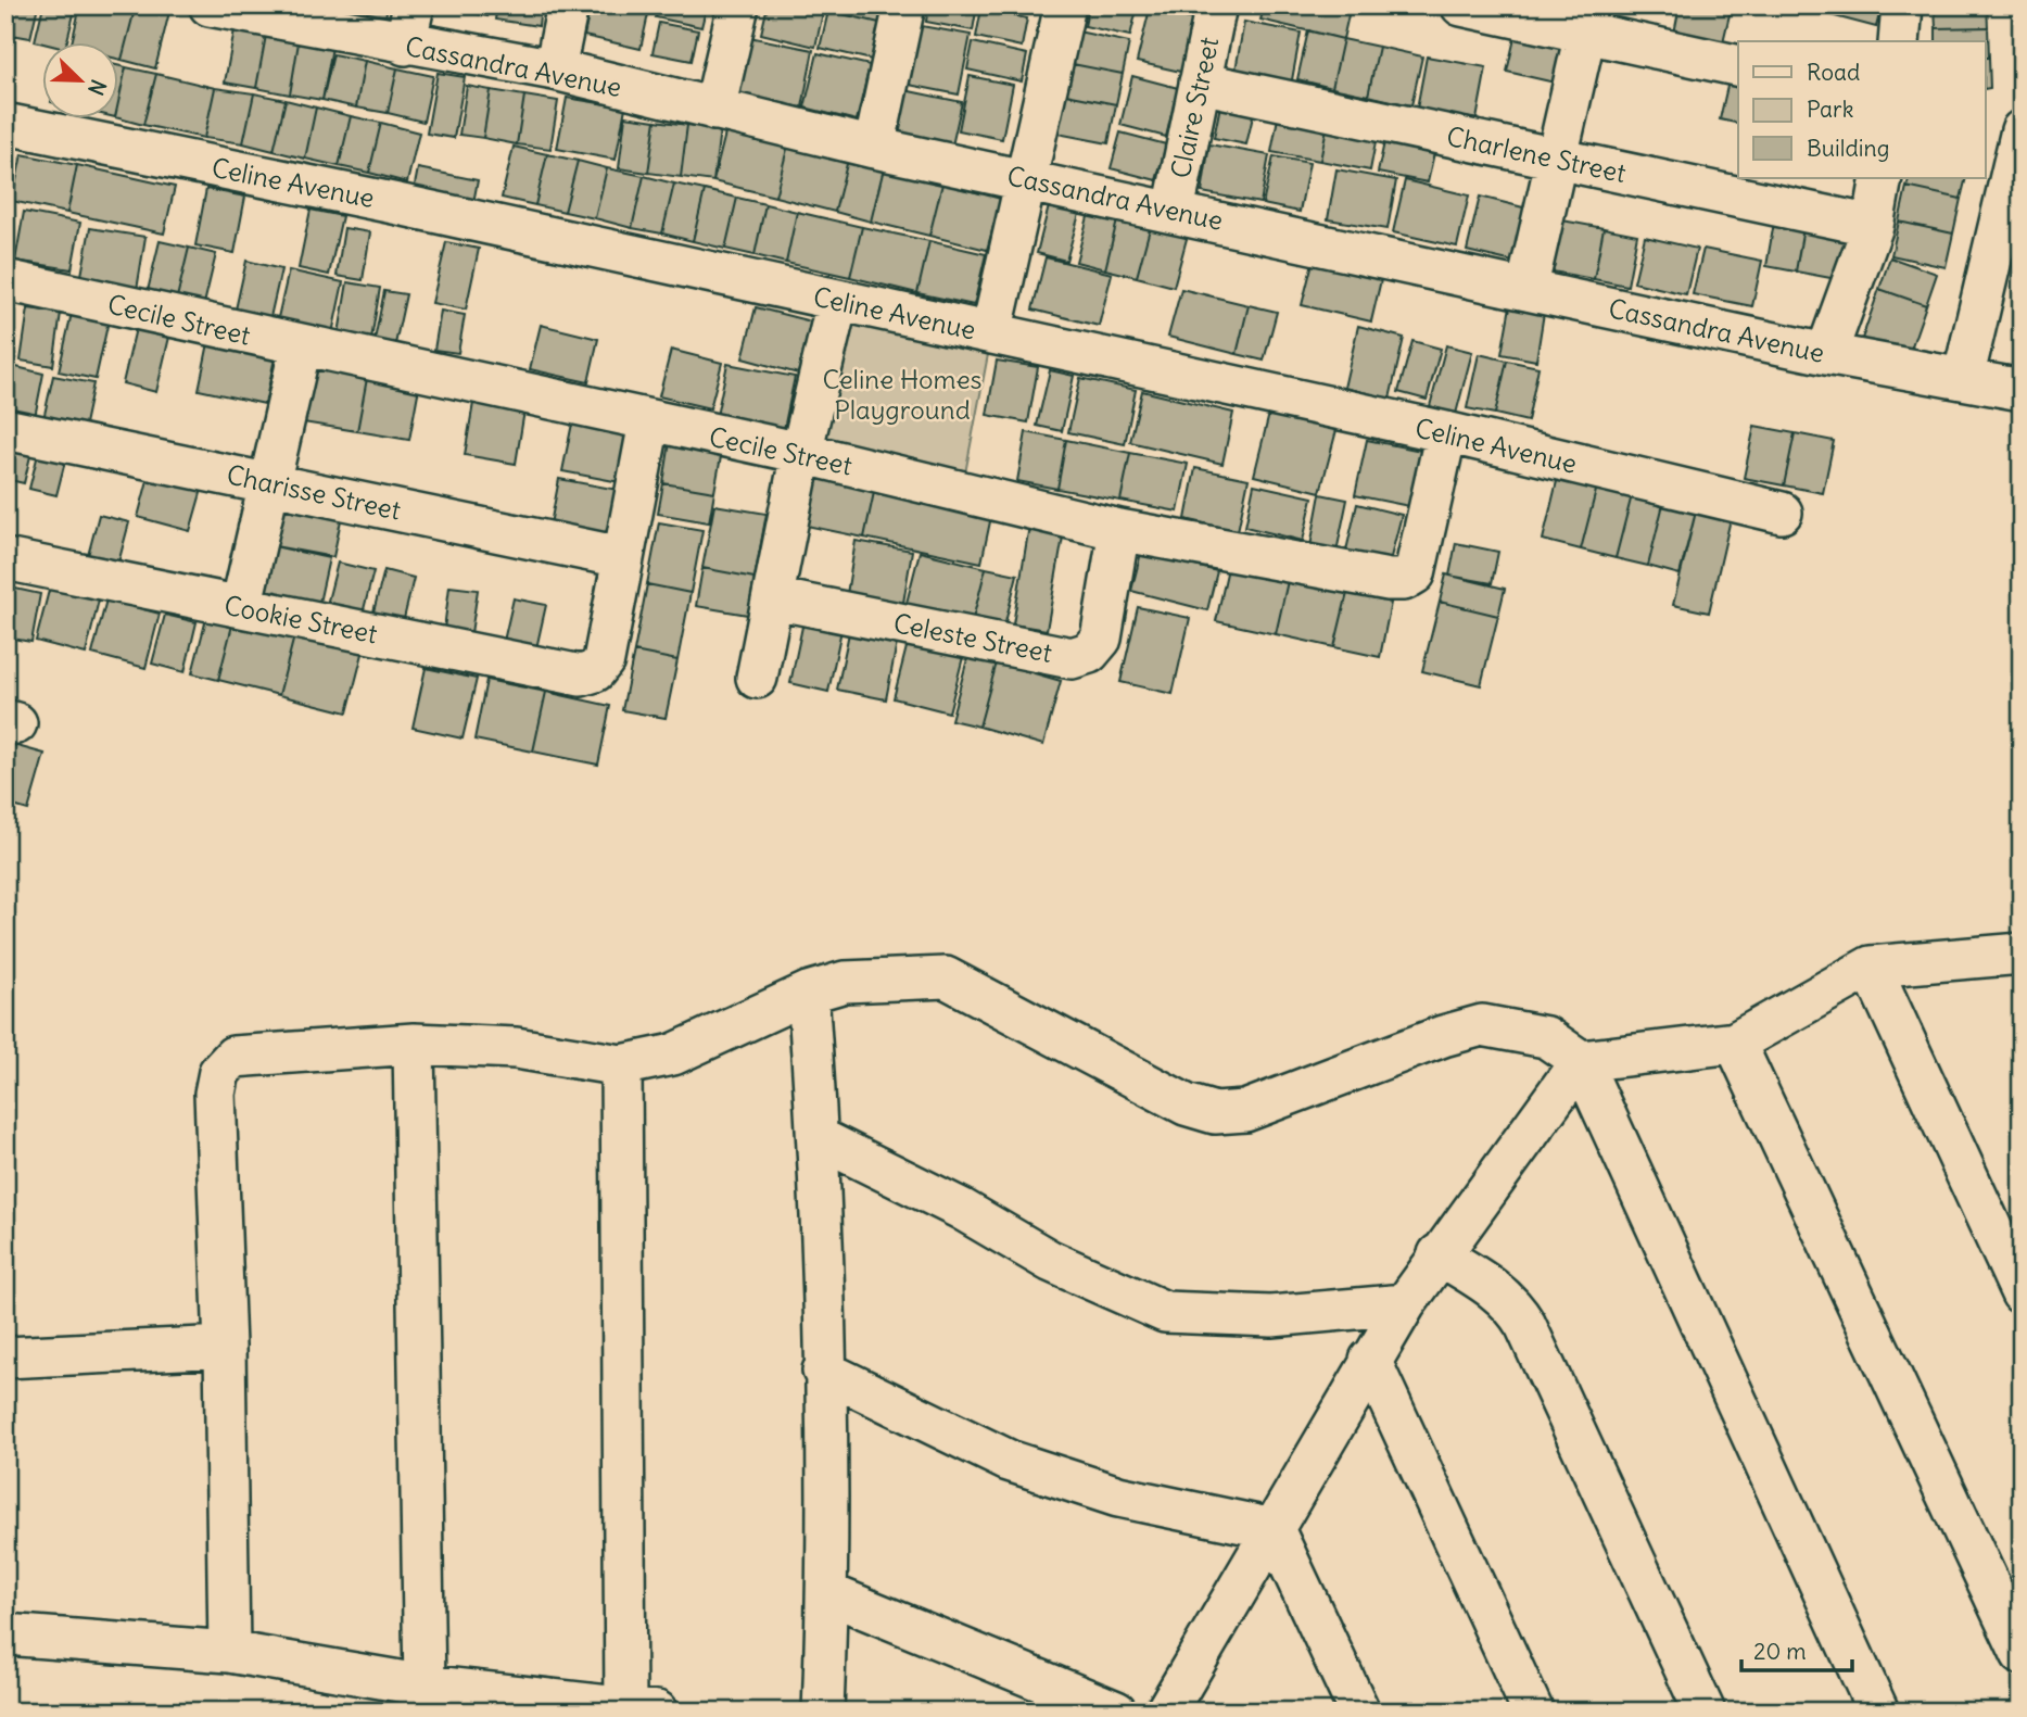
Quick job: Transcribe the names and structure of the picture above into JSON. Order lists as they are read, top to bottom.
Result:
{
  "streets": {
    "street": [
      "Cassandra Avenue",
      "Claire Street",
      "Charlene Street",
      "Celine Avenue",
      "Cecile Street",
      "Charisse Street",
      "Cookie Street",
      "Celeste Street"
    ]
  },
  "crossings": [
    ["Cassandra Avenue", "Claire Street"],
    ["Claire Street", "Charlene Street"],
    ["Celine Avenue", "Cecile Street"],
    ["Cecile Street", "Celeste Street"],
    ["Charisse Street", "Cookie Street"]
  ],
  "parks": ["Celine Homes Playground"],
  "legend": ["Road", "Park", "Building"],
  "scale_bar": "20 m",
  "north": "bottom right"
}
